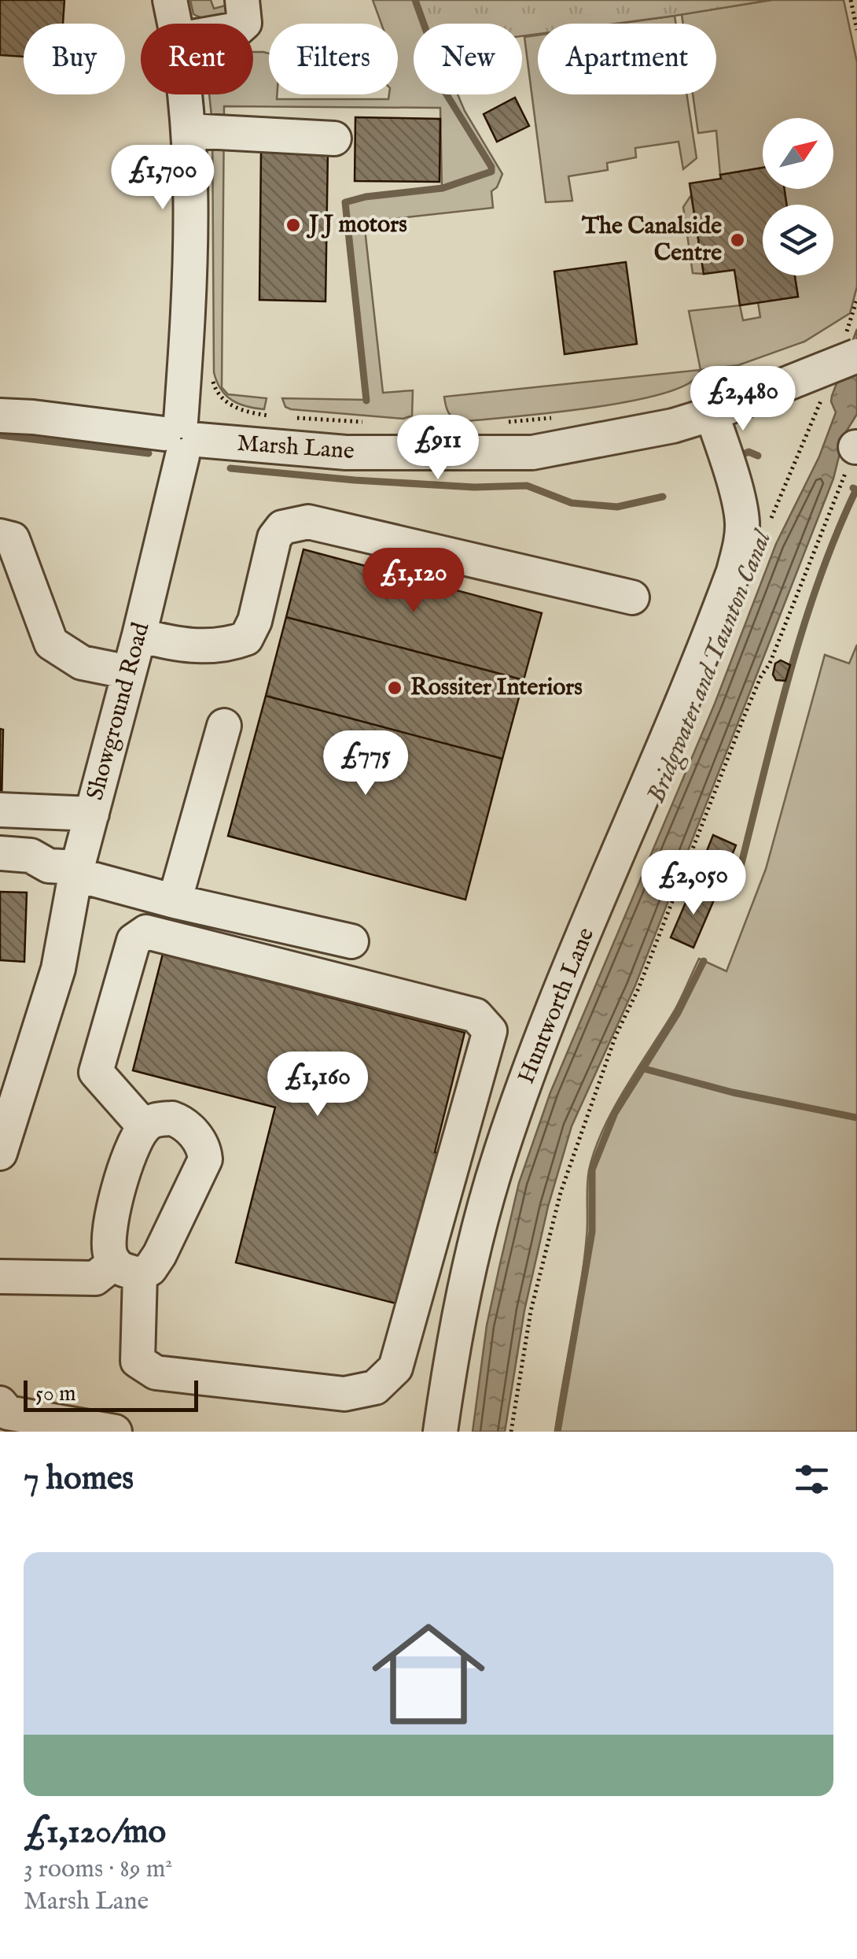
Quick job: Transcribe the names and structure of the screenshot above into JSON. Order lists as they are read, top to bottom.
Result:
{
  "streets": {
    "street": ["Marsh Lane", "Showground Road", "Huntworth Lane"]
  },
  "crossings": [
    ["Marsh Lane", "Showground Road"],
    ["Marsh Lane", "Huntworth Lane"]
  ],
  "water": ["Bridgwater and Taunton Canal"],
  "places": ["J J motors", "The Canalside Centre", "Rossiter Interiors"],
  "scale_bar": "50 m",
  "north": "top right",
  "page": {
    "chip": [
      "Buy",
      "Rent",
      "Filters",
      "New",
      "Apartment"
    ],
    "price": [
      "£1,700",
      "£2,480",
      "£911",
      "£1,120",
      "£775",
      "£2,050",
      "£1,160"
    ],
    "scale": "50 m",
    "heading": "7 homes",
    "list": [
      {
        "name": "£1,120/mo",
        "note": "3 rooms · 89 m² · Marsh Lane"
      }
    ]
  }
}
